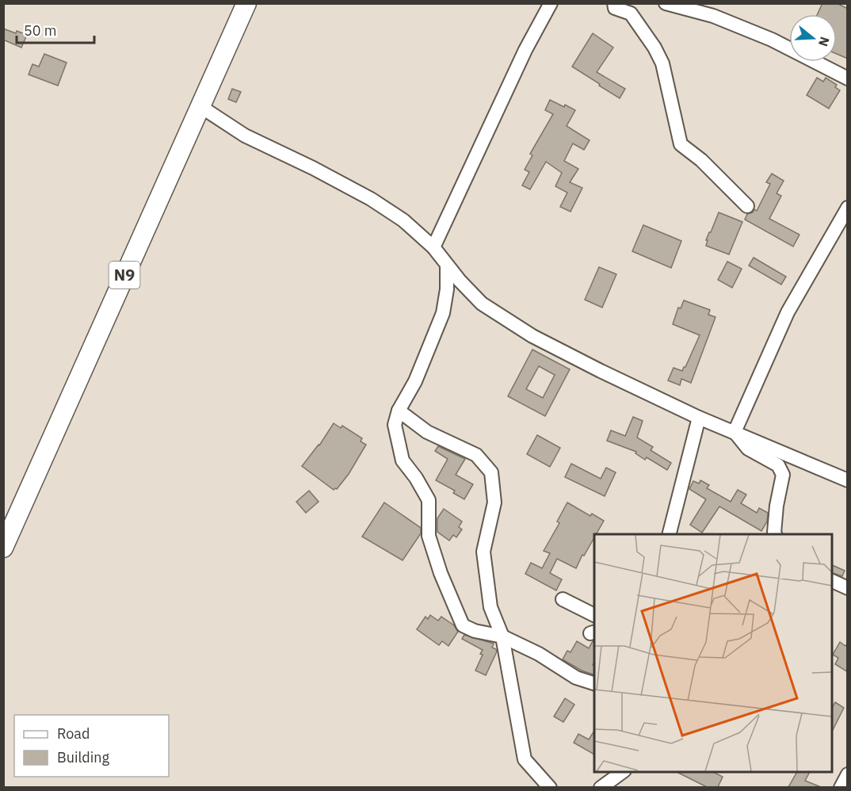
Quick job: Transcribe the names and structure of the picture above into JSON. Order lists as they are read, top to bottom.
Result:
{
  "streets": {
    "highway": ["N9"]
  },
  "legend": ["Road", "Building"],
  "scale_bar": "50 m",
  "north": "right"
}
